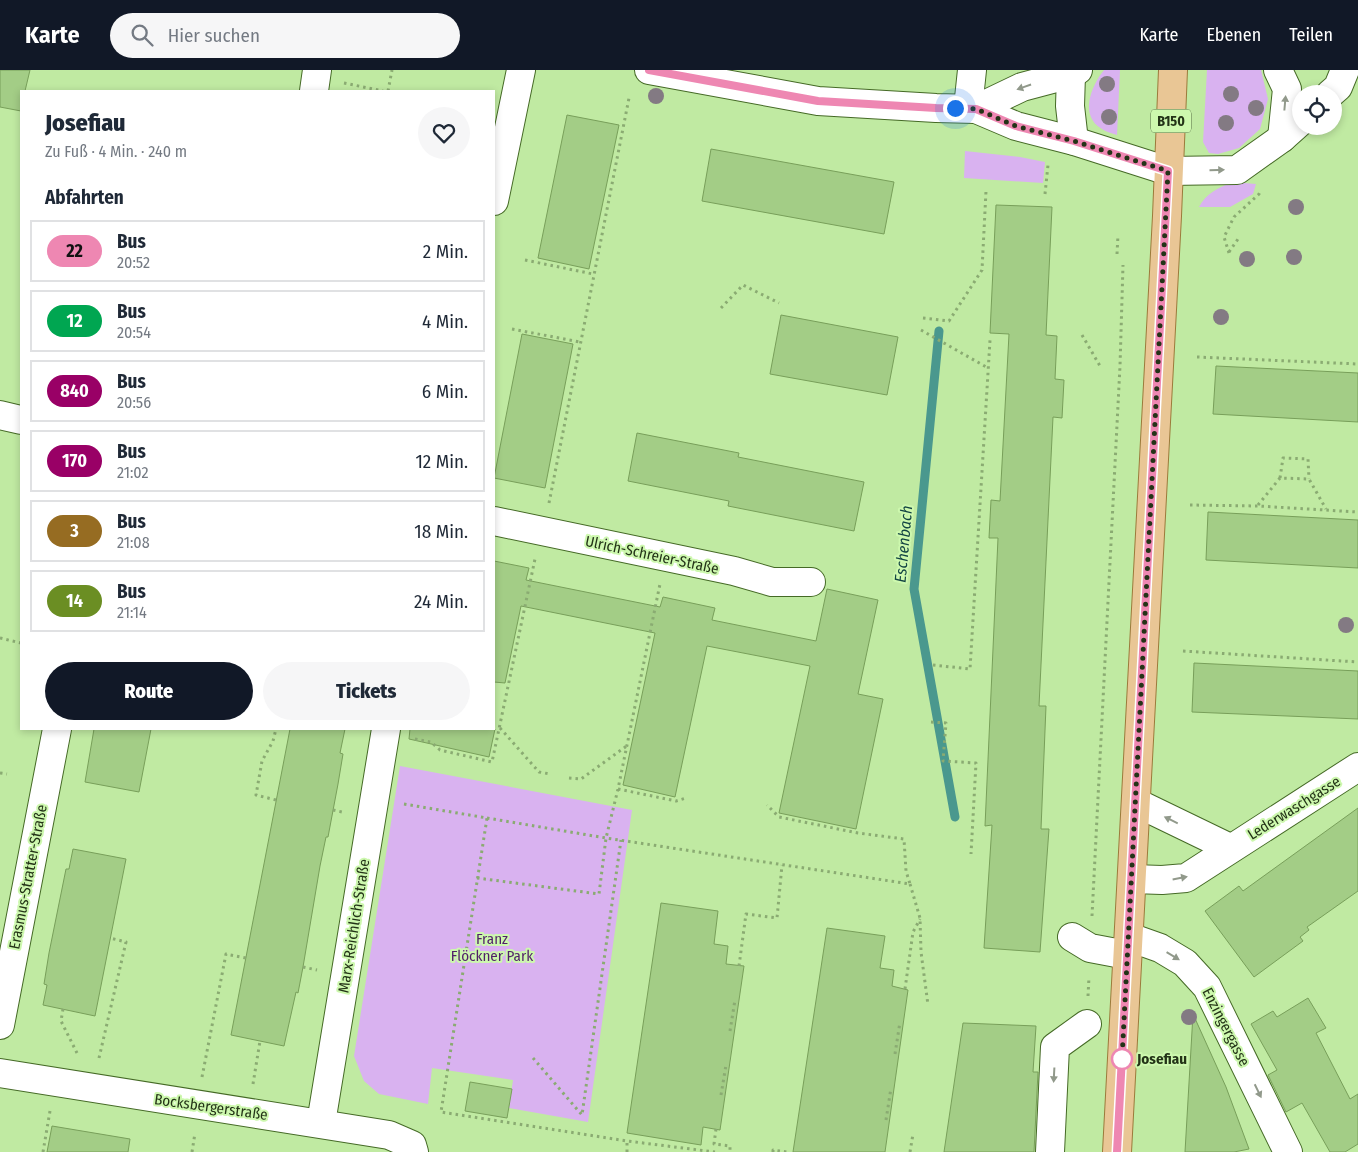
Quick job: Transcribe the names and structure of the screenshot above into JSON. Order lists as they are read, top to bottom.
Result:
{
  "streets": {
    "main road": ["B150"],
    "street": [
      "Ulrich-Schreier-Straße",
      "Lederwaschgasse",
      "Erasmus-Stratter-Straße",
      "Marx-Reichlich-Straße",
      "Enzingergasse",
      "Bocksbergerstraße"
    ]
  },
  "crossings": [
    ["B150", "Lederwaschgasse"],
    ["B150", "Enzingergasse"],
    ["Marx-Reichlich-Straße", "Bocksbergerstraße"]
  ],
  "one_way": ["Enzingergasse"],
  "water": ["Eschenbach"],
  "parks": ["Franz Flöckner Park"],
  "places": ["Josefiau"],
  "lines": ["bus line 22"],
  "page": {
    "header": "Karte",
    "search": "Hier suchen",
    "nav": ["Karte", "Ebenen", "Teilen"],
    "heading": [
      ["Josefiau", "Zu Fuß · 4 Min. · 240 m"],
      "Abfahrten"
    ],
    "list": [
      {
        "mark": "22",
        "name": "Bus",
        "note": "20:52",
        "value": "2 Min."
      },
      {
        "mark": "12",
        "name": "Bus",
        "note": "20:54",
        "value": "4 Min."
      },
      {
        "mark": "840",
        "name": "Bus",
        "note": "20:56",
        "value": "6 Min."
      },
      {
        "mark": "170",
        "name": "Bus",
        "note": "21:02",
        "value": "12 Min."
      },
      {
        "mark": "3",
        "name": "Bus",
        "note": "21:08",
        "value": "18 Min."
      },
      {
        "mark": "14",
        "name": "Bus",
        "note": "21:14",
        "value": "24 Min."
      }
    ],
    "buttons": ["Route", "Tickets"]
  }
}
